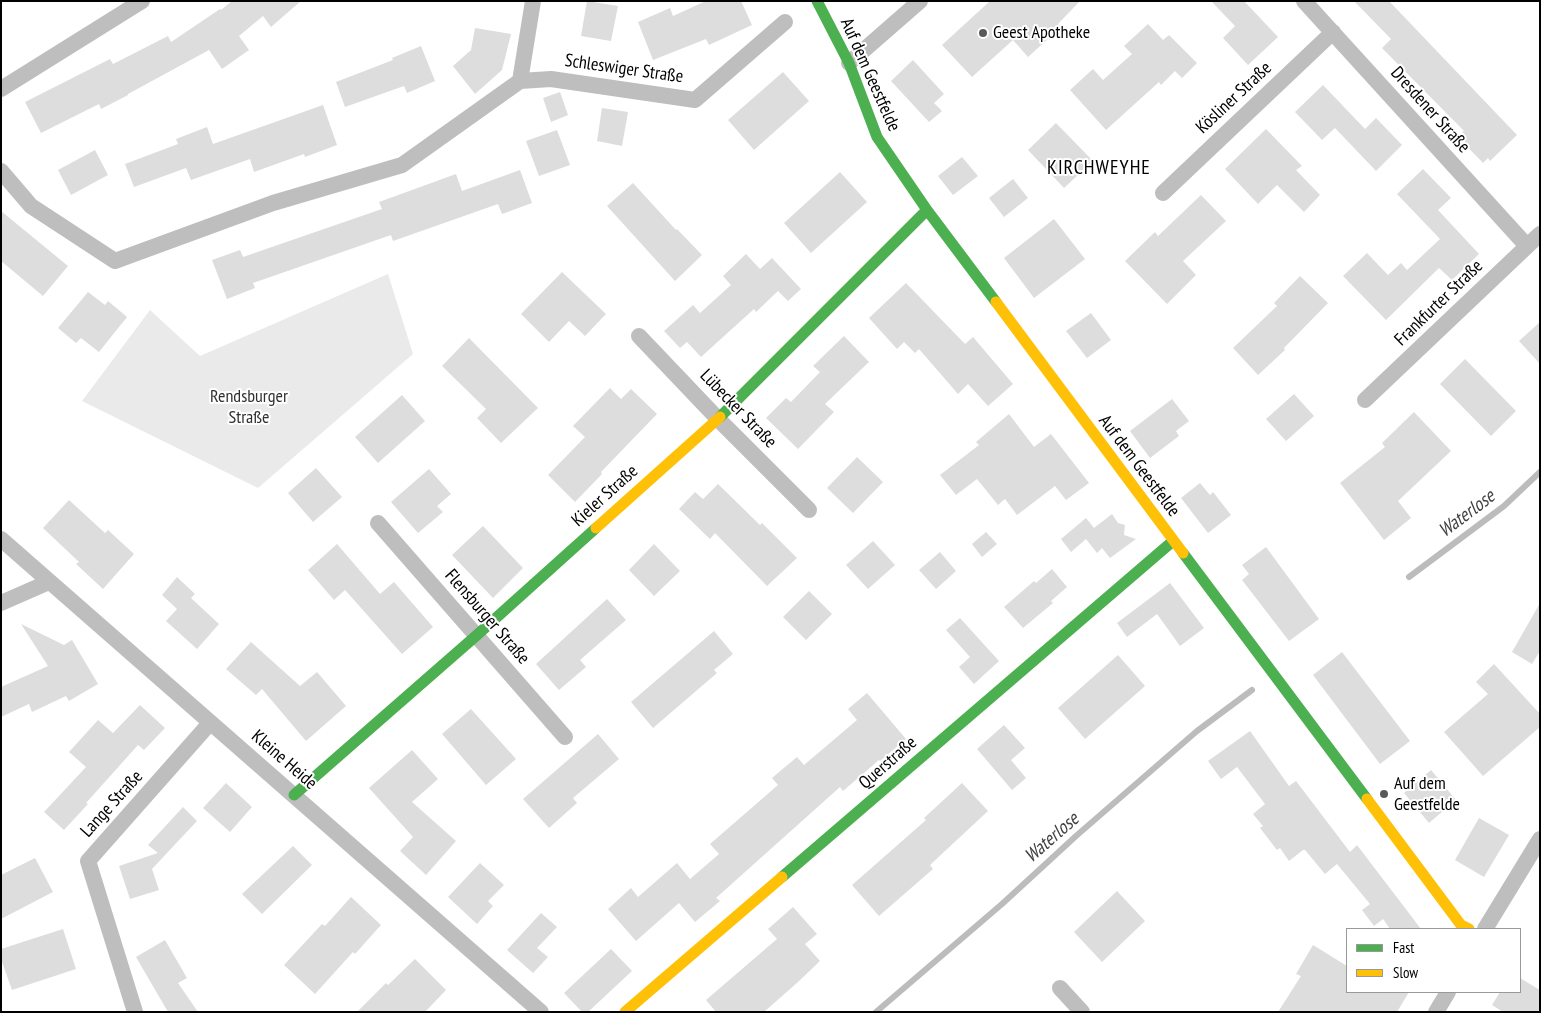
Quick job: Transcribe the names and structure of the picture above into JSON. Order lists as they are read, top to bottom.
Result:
{
  "streets": {
    "street": [
      "Schleswiger Straße",
      "Auf dem Geestfelde",
      "Kösliner Straße",
      "Dresdener Straße",
      "Frankfurter Straße",
      "Lübecker Straße",
      "Kieler Straße",
      "Flensburger Straße",
      "Kleine Heide",
      "Querstraße",
      "Lange Straße"
    ]
  },
  "crossings": [
    ["Auf dem Geestfelde", "Kieler Straße"],
    ["Auf dem Geestfelde", "Querstraße"],
    ["Kösliner Straße", "Dresdener Straße"],
    ["Dresdener Straße", "Frankfurter Straße"],
    ["Lübecker Straße", "Kieler Straße"],
    ["Kieler Straße", "Flensburger Straße"],
    ["Kieler Straße", "Kleine Heide"],
    ["Kleine Heide", "Lange Straße"]
  ],
  "districts": ["KIRCHWEYHE"],
  "water": ["Waterlose"],
  "parks": ["Rendsburger Straße"],
  "places": ["Geest Apotheke", "Auf dem Geestfelde"],
  "legend": ["Fast", "Slow"]
}
